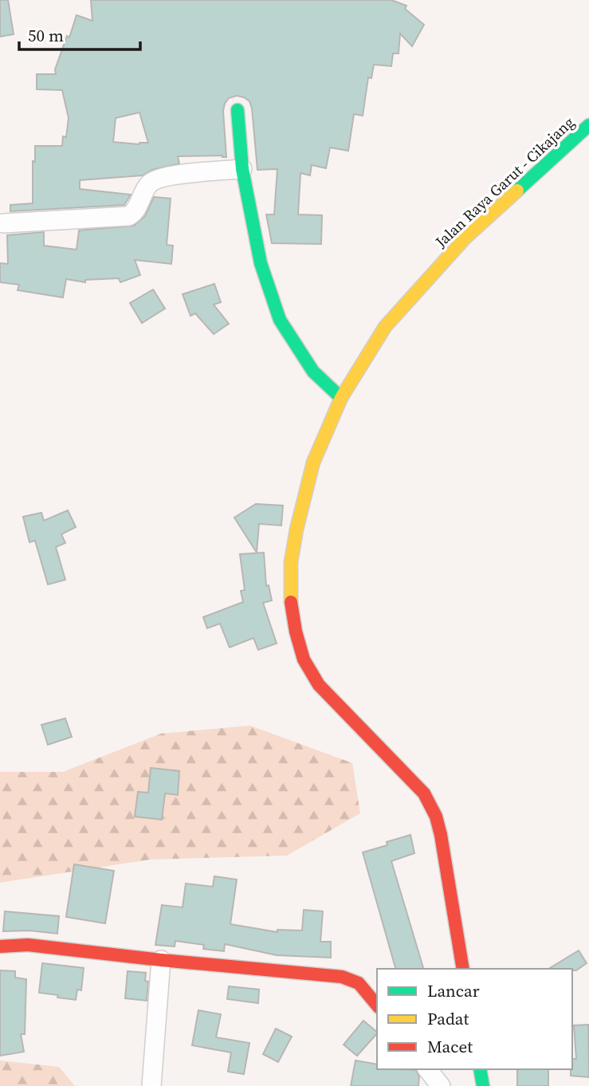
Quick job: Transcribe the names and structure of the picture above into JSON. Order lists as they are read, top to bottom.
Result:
{
  "streets": {
    "main road": ["Jalan Raya Garut - Cikajang"]
  },
  "legend": ["Lancar", "Padat", "Macet"],
  "scale_bar": "50 m"
}
